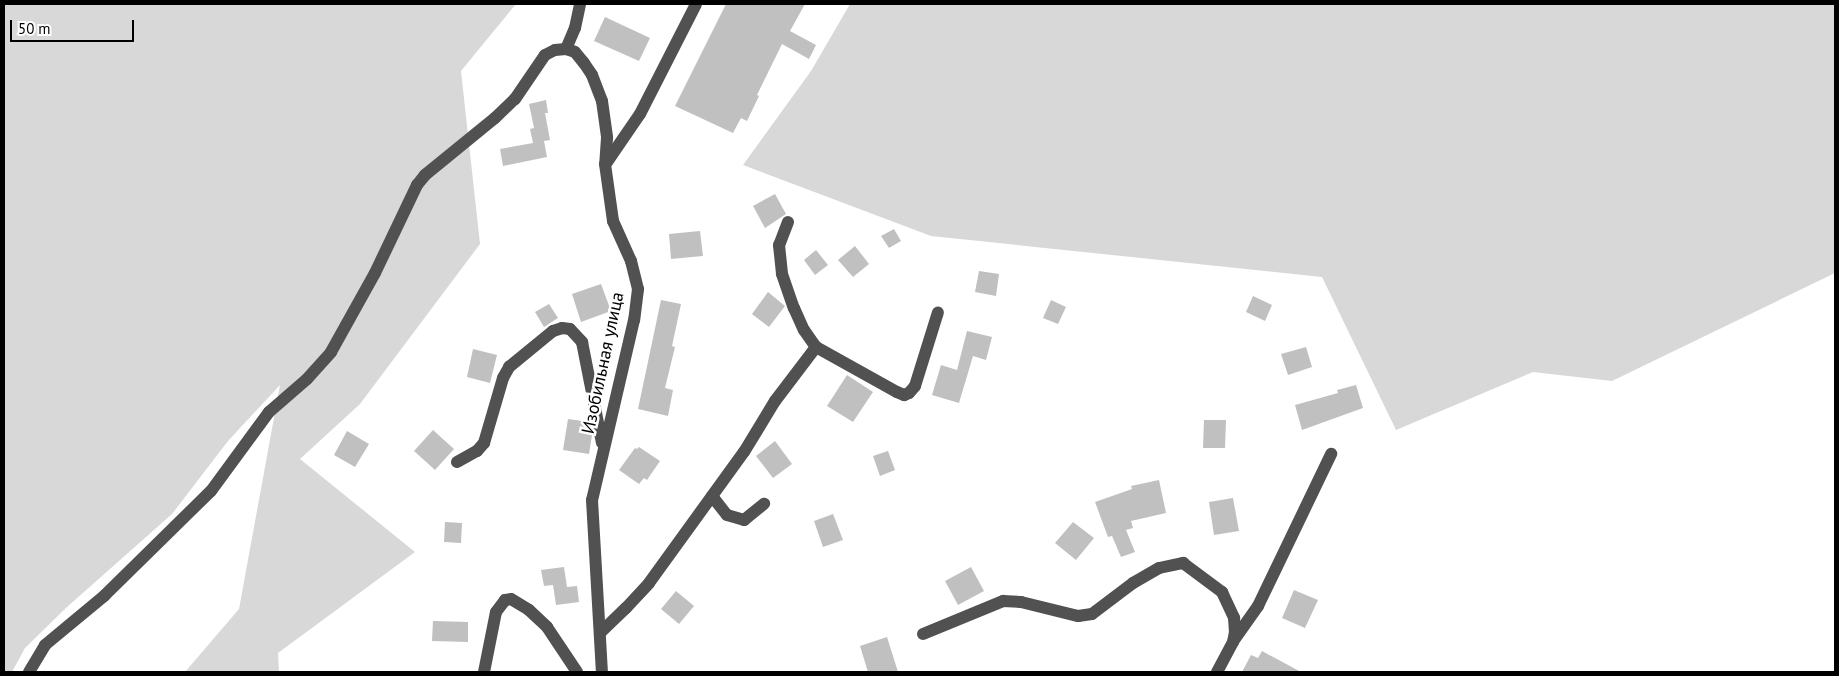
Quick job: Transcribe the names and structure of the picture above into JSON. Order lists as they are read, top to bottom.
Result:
{
  "streets": {
    "street": ["Изобильная улица"]
  },
  "scale_bar": "50 m"
}
